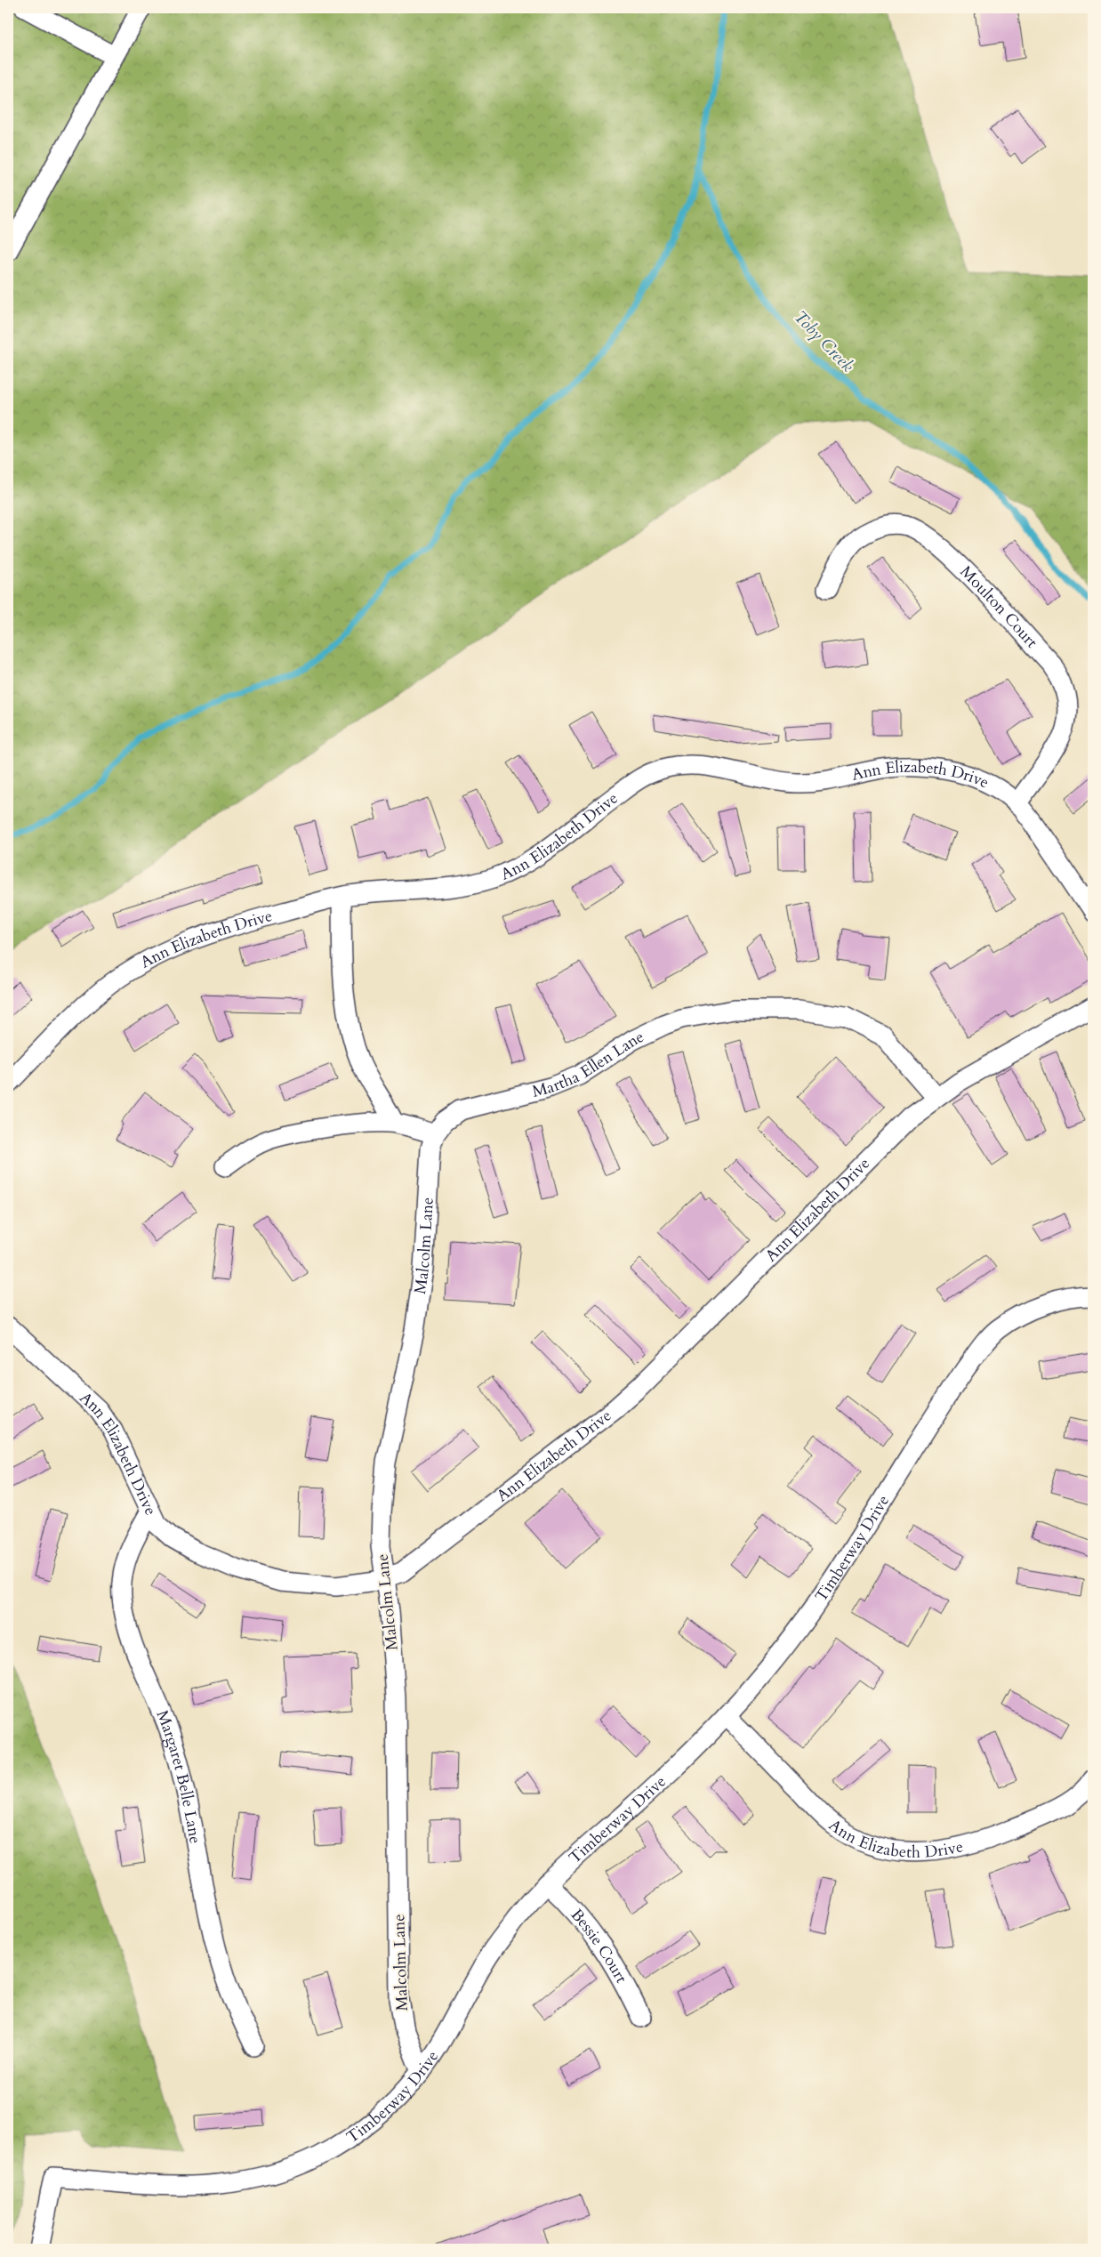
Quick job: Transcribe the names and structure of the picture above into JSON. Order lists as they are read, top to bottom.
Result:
{
  "streets": {
    "street": [
      "Moulton Court",
      "Ann Elizabeth Drive",
      "Martha Ellen Lane",
      "Malcolm Lane",
      "Timberway Drive",
      "Margaret Belle Lane",
      "Bessie Court"
    ]
  },
  "crossings": [
    ["Moulton Court", "Ann Elizabeth Drive"],
    ["Ann Elizabeth Drive", "Martha Ellen Lane"],
    ["Ann Elizabeth Drive", "Malcolm Lane"],
    ["Ann Elizabeth Drive", "Timberway Drive"],
    ["Ann Elizabeth Drive", "Margaret Belle Lane"],
    ["Martha Ellen Lane", "Malcolm Lane"],
    ["Malcolm Lane", "Timberway Drive"],
    ["Timberway Drive", "Bessie Court"]
  ],
  "water": ["Toby Creek"]
}
